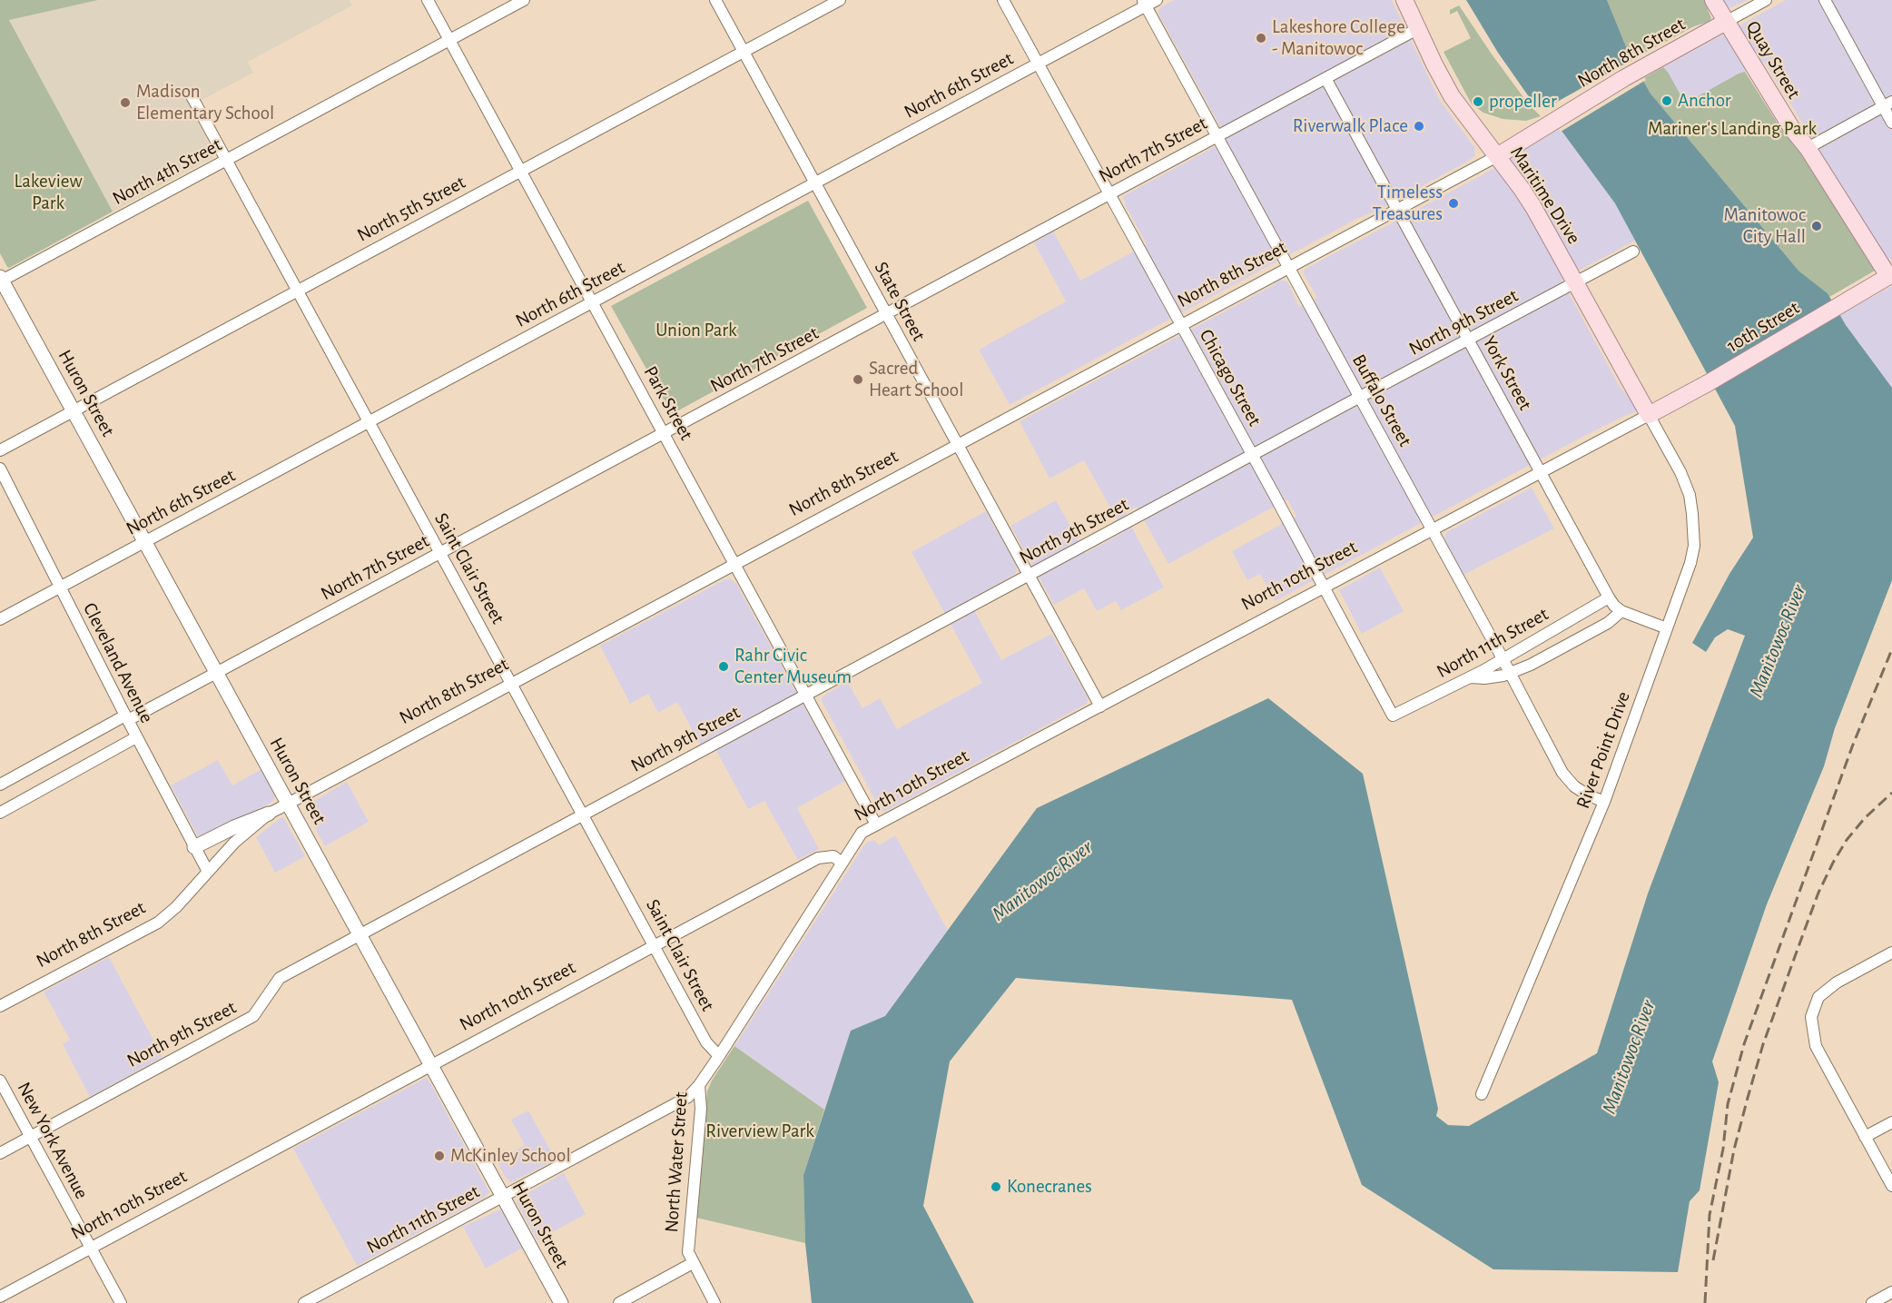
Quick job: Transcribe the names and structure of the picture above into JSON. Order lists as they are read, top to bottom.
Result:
{
  "streets": {
    "main road": [
      "North 8th Street",
      "Quay Street",
      "Maritime Drive",
      "10th Street",
      "North 10th Street"
    ],
    "street": [
      "North 6th Street",
      "North 7th Street",
      "North 4th Street",
      "North 5th Street",
      "State Street",
      "North 9th Street",
      "York Street",
      "Chicago Street",
      "Huron Street",
      "Buffalo Street",
      "Park Street",
      "Saint Clair Street",
      "North 11th Street",
      "Cleveland Avenue",
      "River Point Drive",
      "New York Avenue",
      "North Water Street"
    ]
  },
  "crossings": [
    ["North 8th Street", "Quay Street"],
    ["North 8th Street", "Maritime Drive"],
    ["North 8th Street", "State Street"],
    ["North 8th Street", "York Street"],
    ["North 8th Street", "Chicago Street"],
    ["North 8th Street", "Huron Street"],
    ["North 8th Street", "Buffalo Street"],
    ["North 8th Street", "Park Street"],
    ["North 8th Street", "Saint Clair Street"],
    ["North 8th Street", "Cleveland Avenue"],
    ["Quay Street", "10th Street"],
    ["North 6th Street", "State Street"],
    ["North 6th Street", "Chicago Street"],
    ["North 6th Street", "Huron Street"],
    ["North 6th Street", "Buffalo Street"],
    ["North 6th Street", "Park Street"],
    ["North 6th Street", "Saint Clair Street"],
    ["North 6th Street", "Cleveland Avenue"],
    ["North 7th Street", "Maritime Drive"],
    ["North 7th Street", "State Street"],
    ["North 7th Street", "York Street"],
    ["North 7th Street", "Chicago Street"],
    ["North 7th Street", "Huron Street"],
    ["North 7th Street", "Buffalo Street"],
    ["North 7th Street", "Park Street"],
    ["North 7th Street", "Saint Clair Street"],
    ["North 7th Street", "Cleveland Avenue"],
    ["North 4th Street", "Huron Street"],
    ["North 4th Street", "Park Street"],
    ["North 4th Street", "Saint Clair Street"],
    ["Maritime Drive", "North 9th Street"],
    ["Maritime Drive", "North 10th Street"],
    ["Maritime Drive", "River Point Drive"],
    ["North 5th Street", "State Street"],
    ["North 5th Street", "Huron Street"],
    ["North 5th Street", "Park Street"],
    ["North 5th Street", "Saint Clair Street"],
    ["State Street", "North 9th Street"],
    ["State Street", "North 10th Street"],
    ["North 9th Street", "York Street"],
    ["North 9th Street", "Chicago Street"],
    ["North 9th Street", "Huron Street"],
    ["North 9th Street", "Buffalo Street"],
    ["North 9th Street", "Park Street"],
    ["North 9th Street", "Saint Clair Street"],
    ["North 9th Street", "New York Avenue"],
    ["10th Street", "North 10th Street"],
    ["York Street", "North 10th Street"],
    ["York Street", "North 11th Street"],
    ["York Street", "River Point Drive"],
    ["Chicago Street", "North 10th Street"],
    ["Chicago Street", "North 11th Street"],
    ["Huron Street", "North 10th Street"],
    ["Huron Street", "North 11th Street"],
    ["Buffalo Street", "North 10th Street"],
    ["Buffalo Street", "North 11th Street"],
    ["Buffalo Street", "River Point Drive"],
    ["Park Street", "North 10th Street"],
    ["Saint Clair Street", "North 10th Street"],
    ["Saint Clair Street", "North Water Street"],
    ["North 10th Street", "River Point Drive"],
    ["North 10th Street", "New York Avenue"],
    ["North 10th Street", "North Water Street"],
    ["North 11th Street", "North Water Street"]
  ],
  "water": ["Manitowoc River"],
  "parks": [
    "Mariner's Landing Park",
    "Lakeview Park",
    "Union Park",
    "Riverview Park"
  ],
  "places": [
    "Lakeshore College - Manitowoc",
    "Anchor",
    "propeller",
    "Madison Elementary School",
    "Riverwalk Place",
    "Timeless Treasures",
    "Manitowoc City Hall",
    "Sacred Heart School",
    "Rahr Civic Center Museum",
    "McKinley School",
    "Konecranes"
  ]
}
